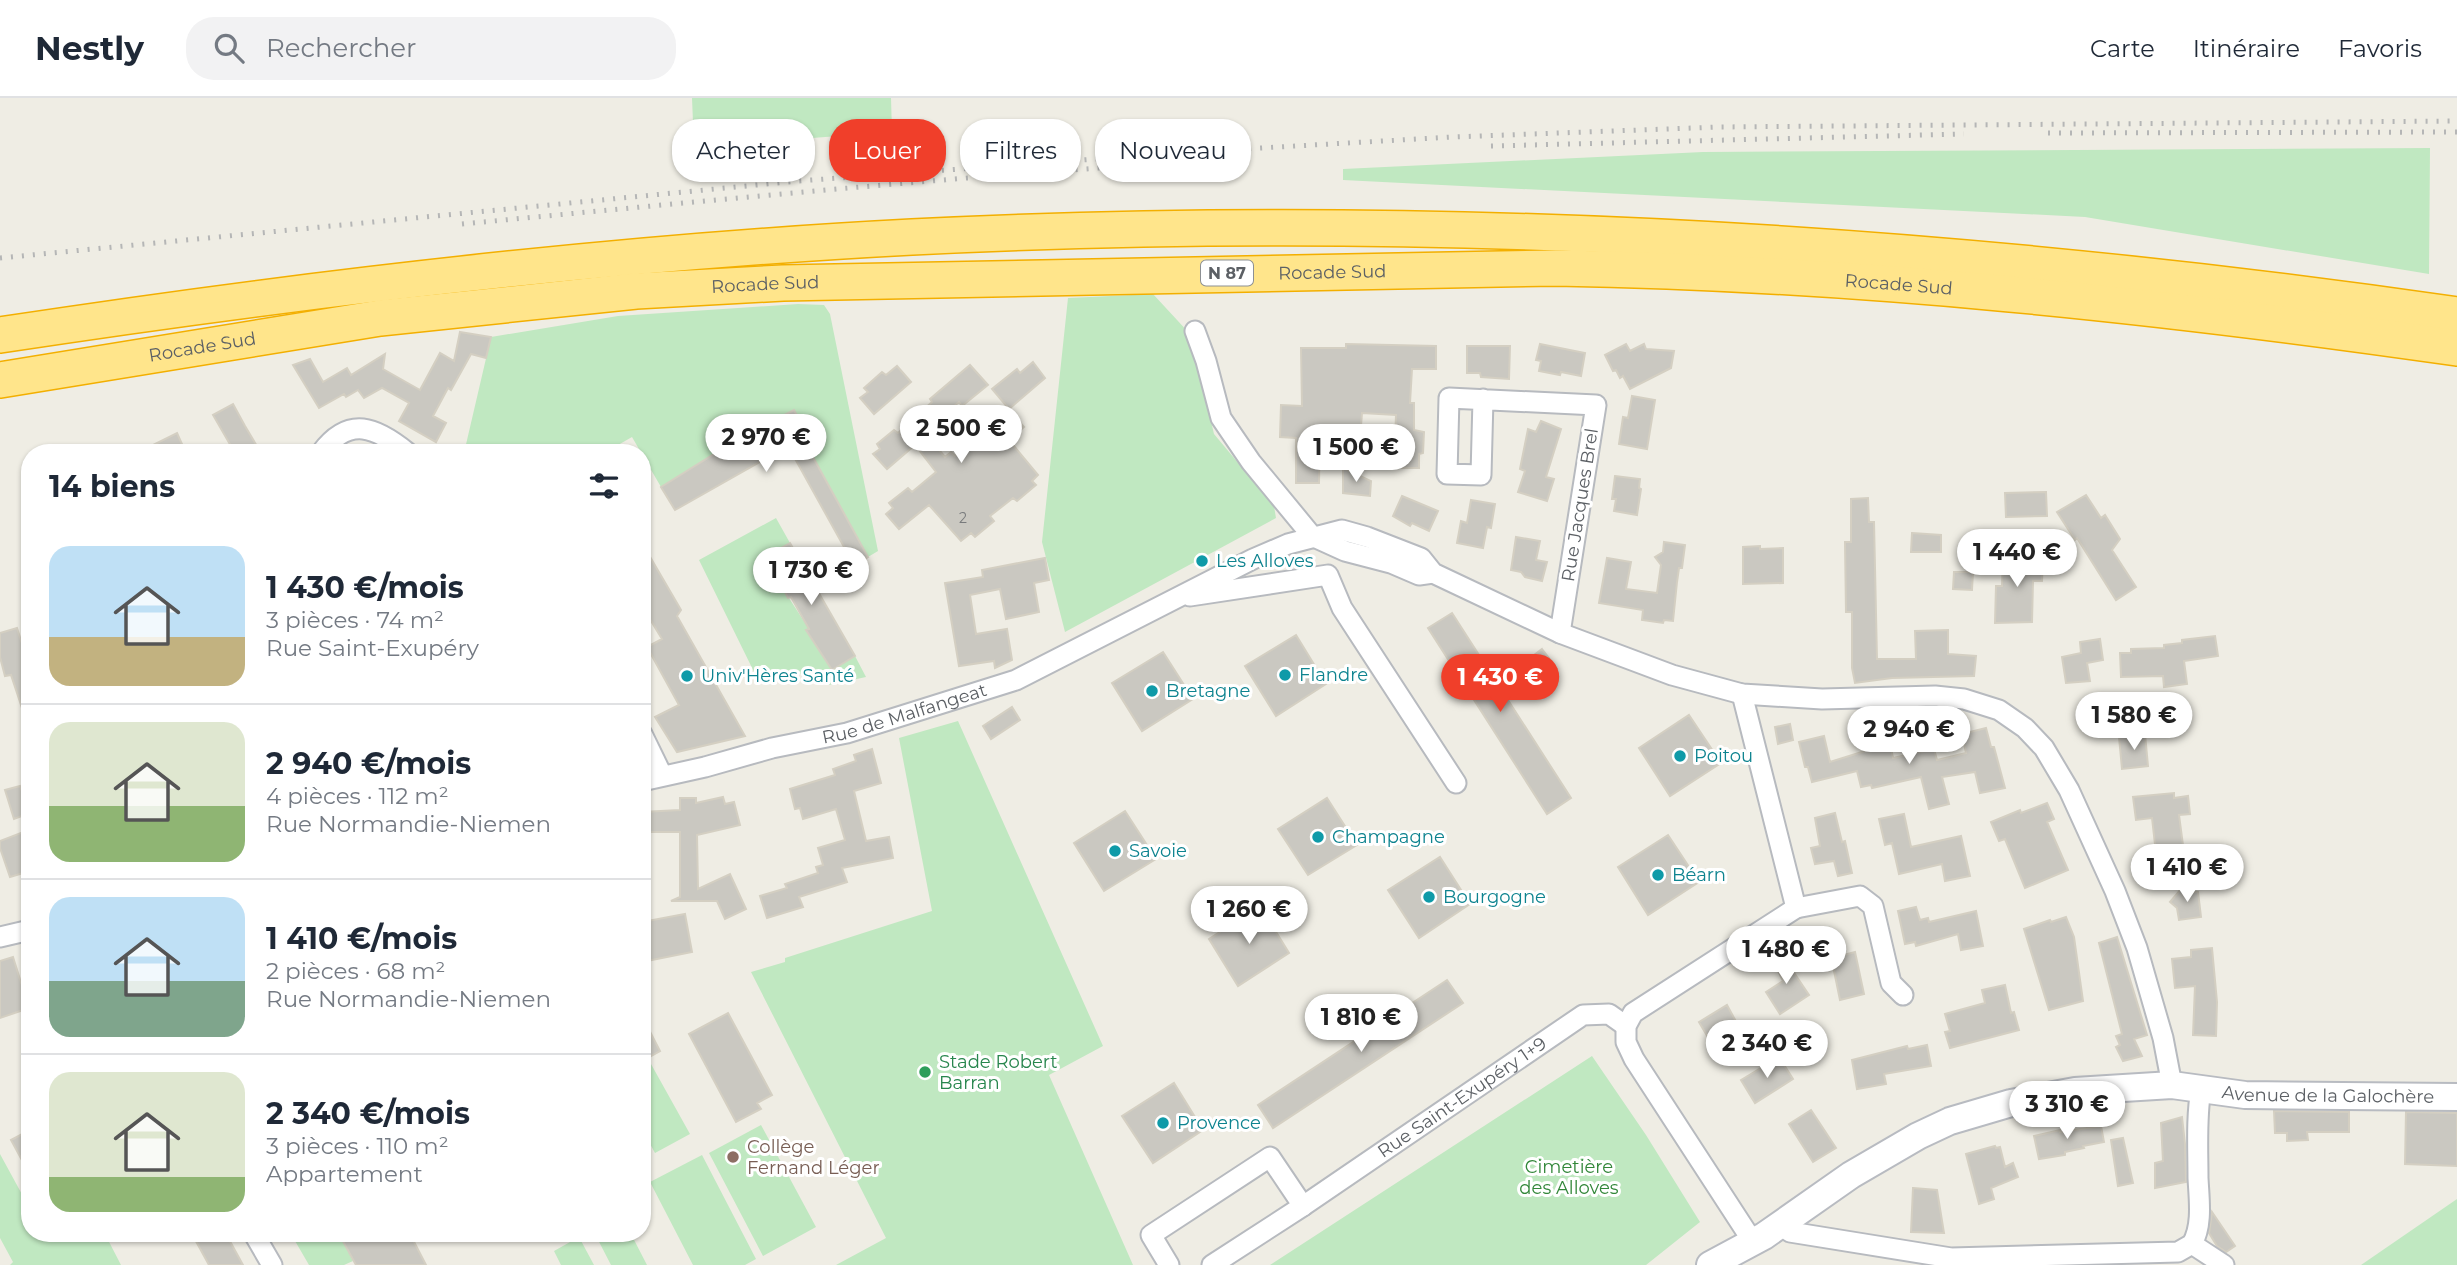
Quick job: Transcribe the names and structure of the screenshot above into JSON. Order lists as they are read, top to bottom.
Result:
{
  "streets": {
    "highway": ["Rocade Sud", "N 87"],
    "main road": ["Avenue de la Galochère"],
    "street": ["Rue Jacques Brel", "Rue de Malfangeat", "Rue Saint-Exupéry 1+9"]
  },
  "crossings": [
    ["Rue Jacques Brel", "Rue de Malfangeat"],
    ["Rue de Malfangeat", "Avenue de la Galochère"]
  ],
  "parks": ["Cimetière des Alloves"],
  "places": [
    "Les Alloves",
    "Flandre",
    "Univ'Hères Santé",
    "Bretagne",
    "Poitou",
    "Champagne",
    "Savoie",
    "Béarn",
    "Bourgogne",
    "Stade Robert Barran",
    "Provence",
    "Collège Fernand Léger"
  ],
  "house_numbers": ["2"],
  "page": {
    "header": "Nestly",
    "search": "Rechercher",
    "nav": ["Carte", "Itinéraire", "Favoris"],
    "chip": [
      "Acheter",
      "Louer",
      "Filtres",
      "Nouveau"
    ],
    "price": [
      "2 500 €",
      "2 970 €",
      "1 500 €",
      "1 440 €",
      "1 730 €",
      "1 430 €",
      "1 580 €",
      "2 940 €",
      "1 410 €",
      "1 260 €",
      "1 480 €",
      "1 810 €",
      "2 340 €",
      "3 310 €"
    ],
    "heading": "14 biens",
    "list": [
      {
        "name": "1 430 €/mois",
        "note": "3 pièces · 74 m² · Rue Saint-Exupéry"
      },
      {
        "name": "2 940 €/mois",
        "note": "4 pièces · 112 m² · Rue Normandie-Niemen"
      },
      {
        "name": "1 410 €/mois",
        "note": "2 pièces · 68 m² · Rue Normandie-Niemen"
      },
      {
        "name": "2 340 €/mois",
        "note": "3 pièces · 110 m² · Appartement"
      }
    ]
  }
}
